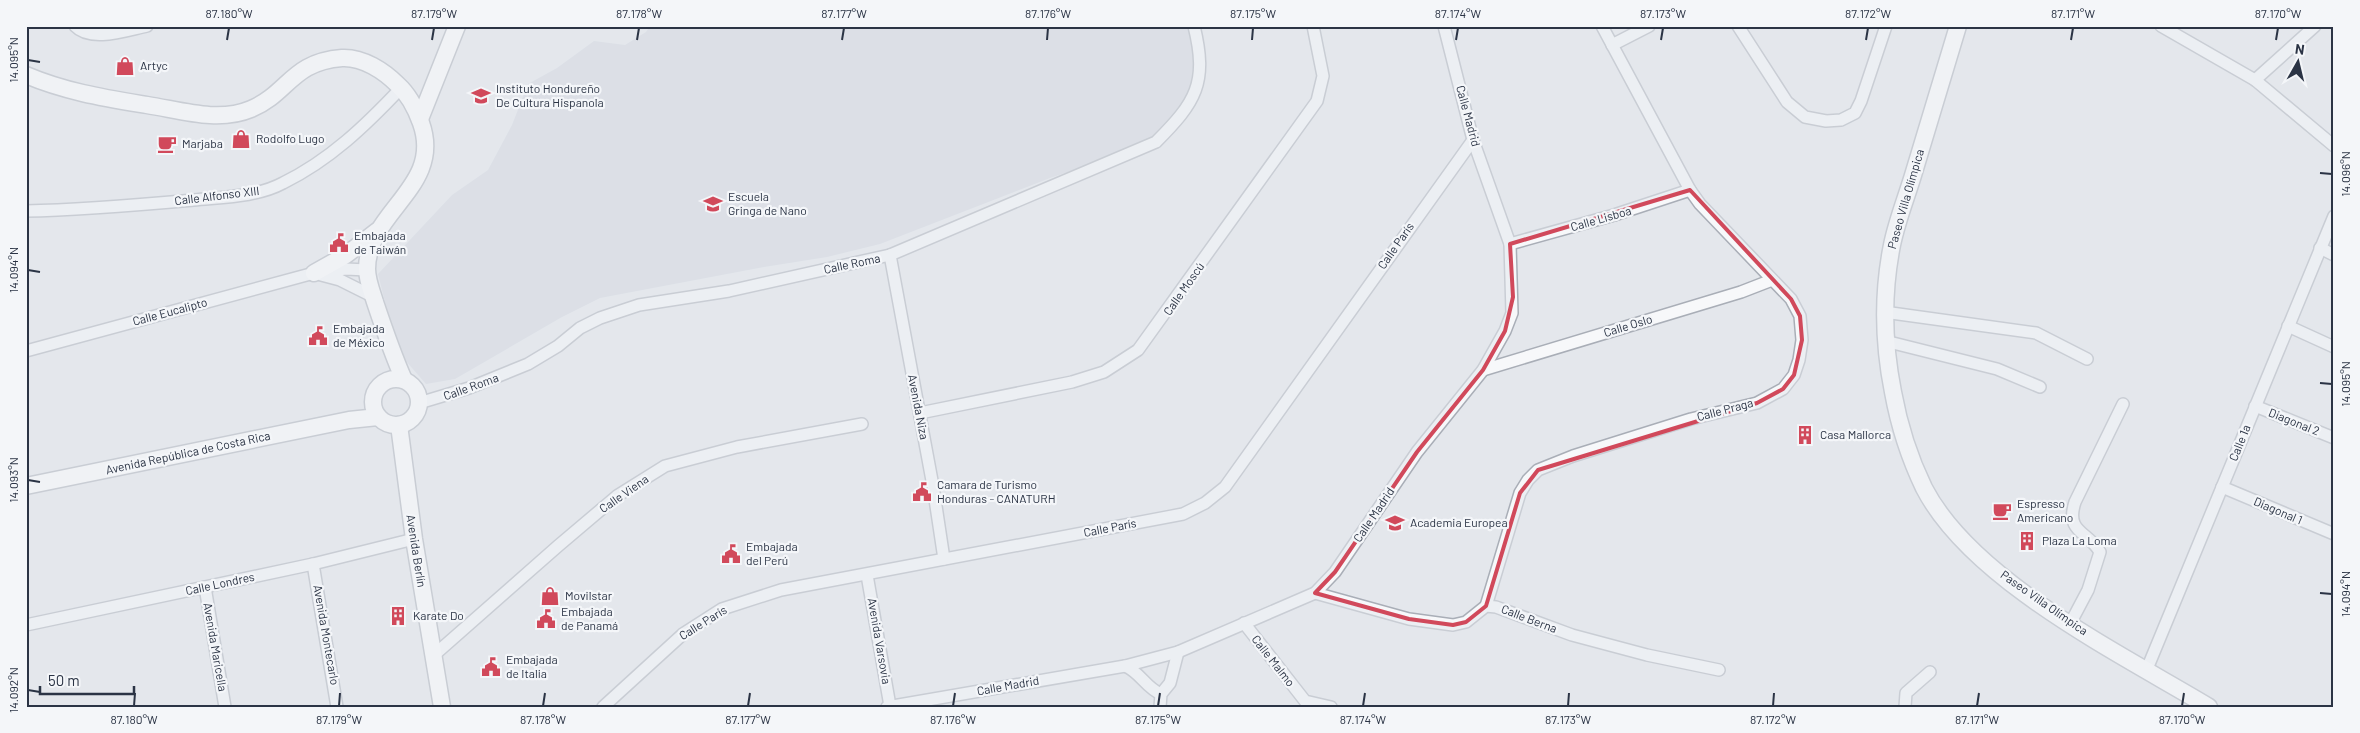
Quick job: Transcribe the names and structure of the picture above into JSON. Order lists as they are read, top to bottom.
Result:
{
  "streets": {
    "street": [
      "Calle Madrid",
      "Calle Alfonso XIII",
      "Paseo Villa Olímpica",
      "Calle Lisboa",
      "Calle París",
      "Calle Roma",
      "Calle Moscú",
      "Calle Eucalipto",
      "Calle Oslo",
      "Avenida Niza",
      "Calle Praga",
      "Diagonal 2",
      "Calle 1a",
      "Avenida República de Costa Rica",
      "Calle Viena",
      "Diagonal 1",
      "Avenida Berlín",
      "Calle Londres",
      "Calle Berna",
      "Avenida Montecarlo",
      "Avenida Varsovia",
      "Avenida Maricella",
      "Calle Malmo"
    ]
  },
  "crossings": [
    ["Calle Madrid", "Calle Lisboa"],
    ["Calle Madrid", "Calle París"],
    ["Calle Madrid", "Calle Oslo"],
    ["Calle Madrid", "Calle Berna"],
    ["Calle Madrid", "Avenida Varsovia"],
    ["Calle Madrid", "Calle Malmo"],
    ["Paseo Villa Olímpica", "Calle 1a"],
    ["Calle Lisboa", "Calle Praga"],
    ["Calle París", "Avenida Niza"],
    ["Calle París", "Avenida Varsovia"],
    ["Calle Roma", "Avenida Niza"],
    ["Calle Roma", "Avenida República de Costa Rica"],
    ["Calle Roma", "Avenida Berlín"],
    ["Calle Moscú", "Avenida Niza"],
    ["Calle Oslo", "Calle Praga"],
    ["Calle Praga", "Calle Berna"],
    ["Diagonal 2", "Calle 1a"],
    ["Calle 1a", "Diagonal 1"],
    ["Avenida República de Costa Rica", "Avenida Berlín"],
    ["Calle Viena", "Avenida Berlín"],
    ["Avenida Berlín", "Calle Londres"],
    ["Calle Londres", "Avenida Montecarlo"],
    ["Calle Londres", "Avenida Maricella"]
  ],
  "places": {
    "shop": ["Artyc", "Rodolfo Lugo", "Movilstar"],
    "school or university": ["Instituto Hondureño De Cultura Hispanola", "Escuela Gringa de Nano", "Academia Europea"],
    "cafe": ["Marjaba", "Espresso Americano"],
    "public building": [
      "Embajada de Taiwán",
      "Embajada de México",
      "Camara de Turismo Honduras - CANATURH",
      "Embajada del Perú",
      "Embajada de Panamá",
      "Embajada de Italia"
    ],
    "building": ["Casa Mallorca", "Plaza La Loma", "Karate Do"]
  },
  "scale_bar": "50 m",
  "north": "top",
  "coordinates": [
    "87.180°W",
    "87.179°W",
    "87.178°W",
    "87.177°W",
    "87.176°W",
    "87.175°W",
    "87.174°W",
    "87.173°W",
    "87.172°W",
    "87.171°W",
    "87.170°W",
    "14.095°N",
    "14.096°N",
    "14.094°N",
    "14.093°N",
    "14.092°N"
  ]
}
